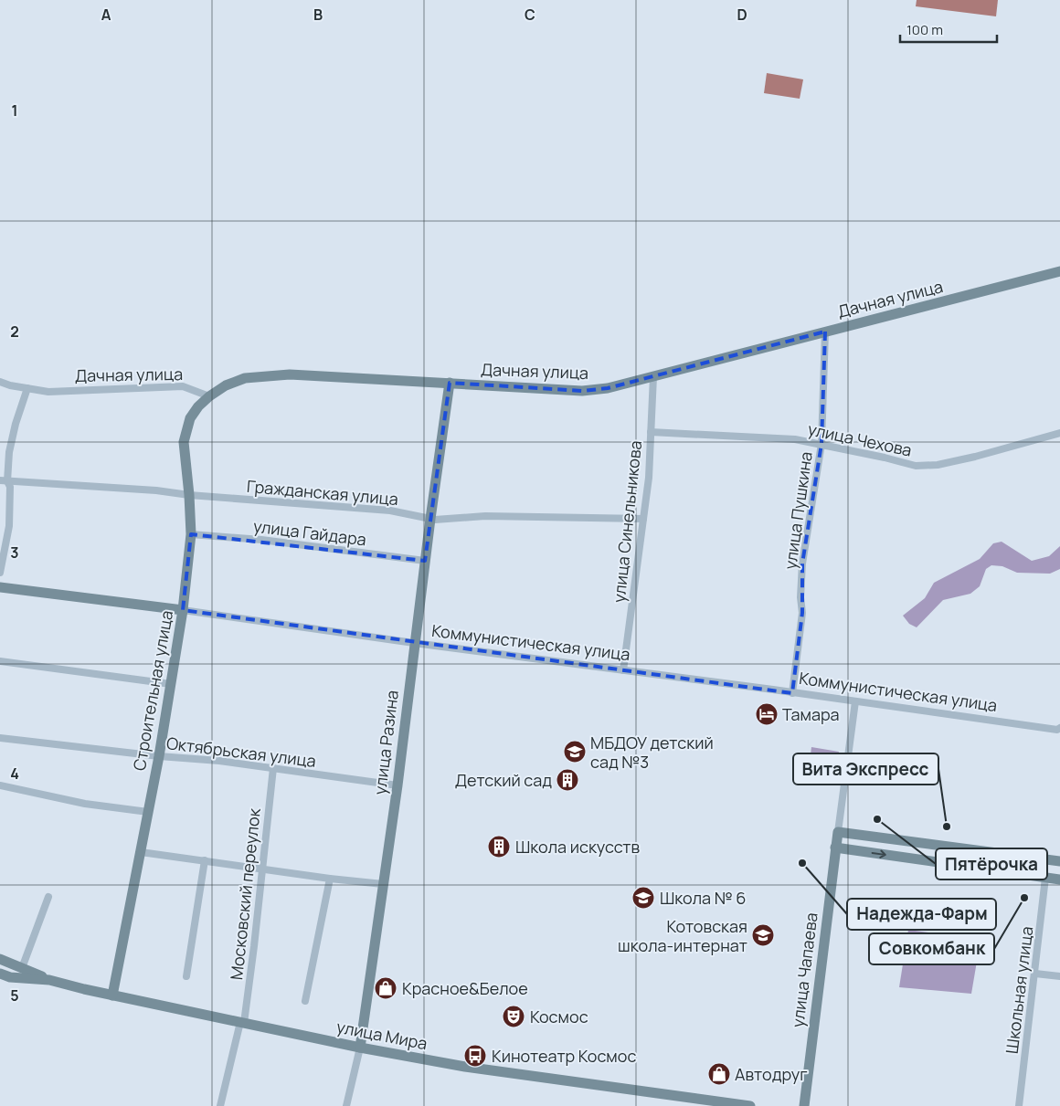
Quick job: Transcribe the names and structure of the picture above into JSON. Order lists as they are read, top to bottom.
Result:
{
  "streets": {
    "street": [
      "Дачная улица",
      "улица Чехова",
      "Гражданская улица",
      "улица Пушкина",
      "улица Синельникова",
      "улица Гайдара",
      "Коммунистическая улица",
      "Строительная улица",
      "улица Разина",
      "Октябрьская улица",
      "Московский переулок",
      "улица Чапаева",
      "Школьная улица",
      "улица Мира"
    ]
  },
  "crossings": [
    ["Дачная улица", "улица Пушкина"],
    ["Дачная улица", "улица Синельникова"],
    ["Дачная улица", "Строительная улица"],
    ["Дачная улица", "улица Разина"],
    ["улица Чехова", "улица Пушкина"],
    ["улица Чехова", "улица Синельникова"],
    ["Гражданская улица", "улица Синельникова"],
    ["Гражданская улица", "Строительная улица"],
    ["Гражданская улица", "улица Разина"],
    ["улица Пушкина", "Коммунистическая улица"],
    ["улица Синельникова", "Коммунистическая улица"],
    ["улица Гайдара", "Строительная улица"],
    ["улица Гайдара", "улица Разина"],
    ["Коммунистическая улица", "Строительная улица"],
    ["Коммунистическая улица", "улица Разина"],
    ["Коммунистическая улица", "улица Чапаева"],
    ["Строительная улица", "Октябрьская улица"],
    ["Строительная улица", "улица Мира"],
    ["улица Разина", "Октябрьская улица"],
    ["улица Разина", "улица Мира"],
    ["Октябрьская улица", "Московский переулок"],
    ["Московский переулок", "улица Мира"]
  ],
  "places": {
    "hotel": ["Тамара"],
    "school or university": ["МБДОУ детский сад №3", "Школа № 6", "Котовская школа-интернат"],
    "building": ["Детский сад", "Школа искусств"],
    "other": [
      "Пятёрочка",
      "Вита Экспресс",
      "Надежда-Фарм",
      "Совкомбанк"
    ],
    "shop": ["Красное&Белое", "Автодруг"],
    "theatre": ["Космос"],
    "bus stop": ["Кинотеатр Космос"]
  },
  "scale_bar": "100 m",
  "grid": {
    "columns": [
      "A",
      "B",
      "C",
      "D"
    ],
    "rows": [
      "1",
      "2",
      "3",
      "4",
      "5"
    ]
  }
}
